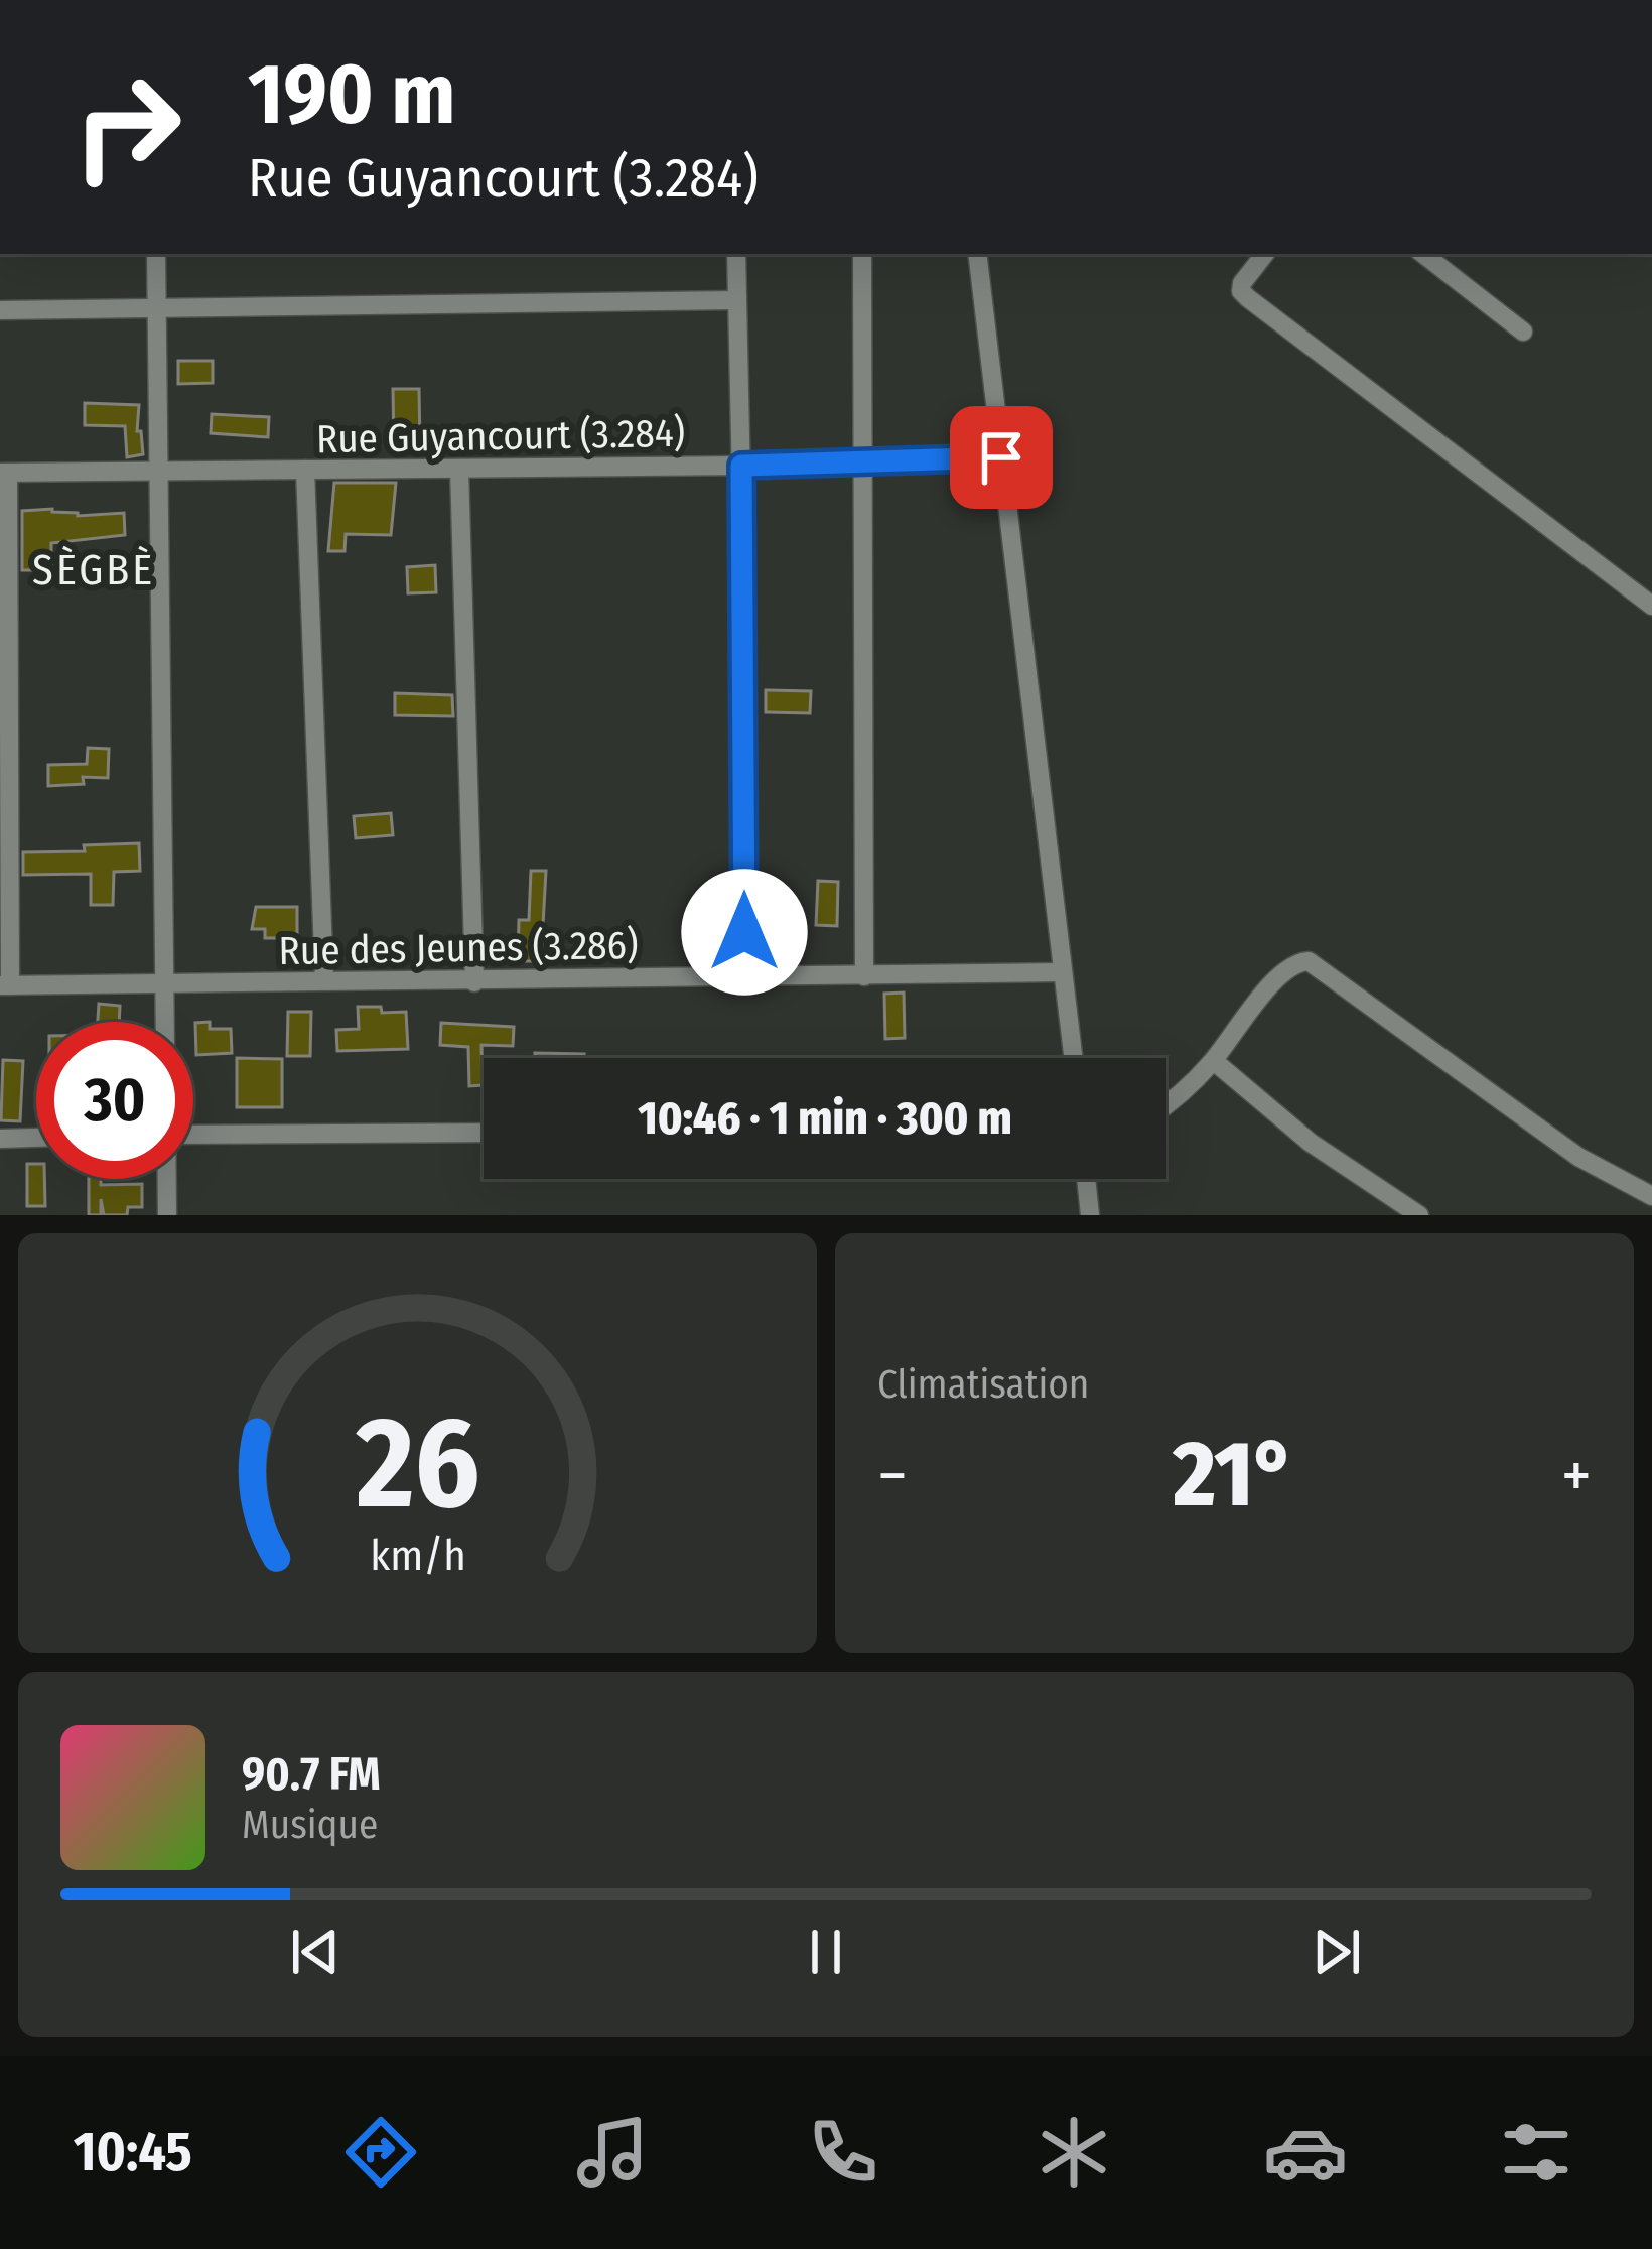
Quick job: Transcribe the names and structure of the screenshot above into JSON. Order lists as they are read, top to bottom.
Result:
{
  "streets": {
    "street": ["Rue Guyancourt (3.284)", "Rue des Jeunes (3.286)"]
  },
  "districts": ["SÈGBÈ"],
  "page": {
    "turn": ["190 m", "Rue Guyancourt (3.284)"],
    "limit": "30",
    "trip": "10:46 · 1 min · 300 m",
    "tile": "Climatisation",
    "heat": ["−", "21°", "+"],
    "song": ["90.7 FM", "Musique"],
    "tabs": "10:45",
    "gauge": ["26", "km/h"]
  }
}
